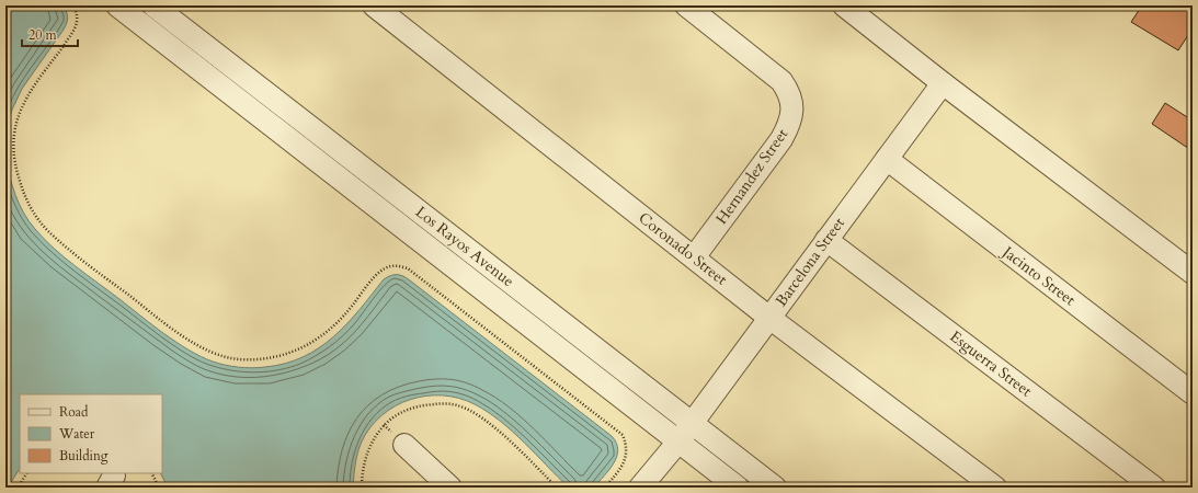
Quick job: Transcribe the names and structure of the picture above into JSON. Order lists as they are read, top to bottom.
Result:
{
  "streets": {
    "street": [
      "Hernandez Street",
      "Los Rayos Avenue",
      "Coronado Street",
      "Barcelona Street",
      "Jacinto Street",
      "Esguerra Street"
    ]
  },
  "crossings": [
    ["Hernandez Street", "Coronado Street"],
    ["Los Rayos Avenue", "Barcelona Street"],
    ["Coronado Street", "Barcelona Street"],
    ["Barcelona Street", "Jacinto Street"],
    ["Barcelona Street", "Esguerra Street"]
  ],
  "legend": ["Road", "Water", "Building"],
  "scale_bar": "20 m"
}
